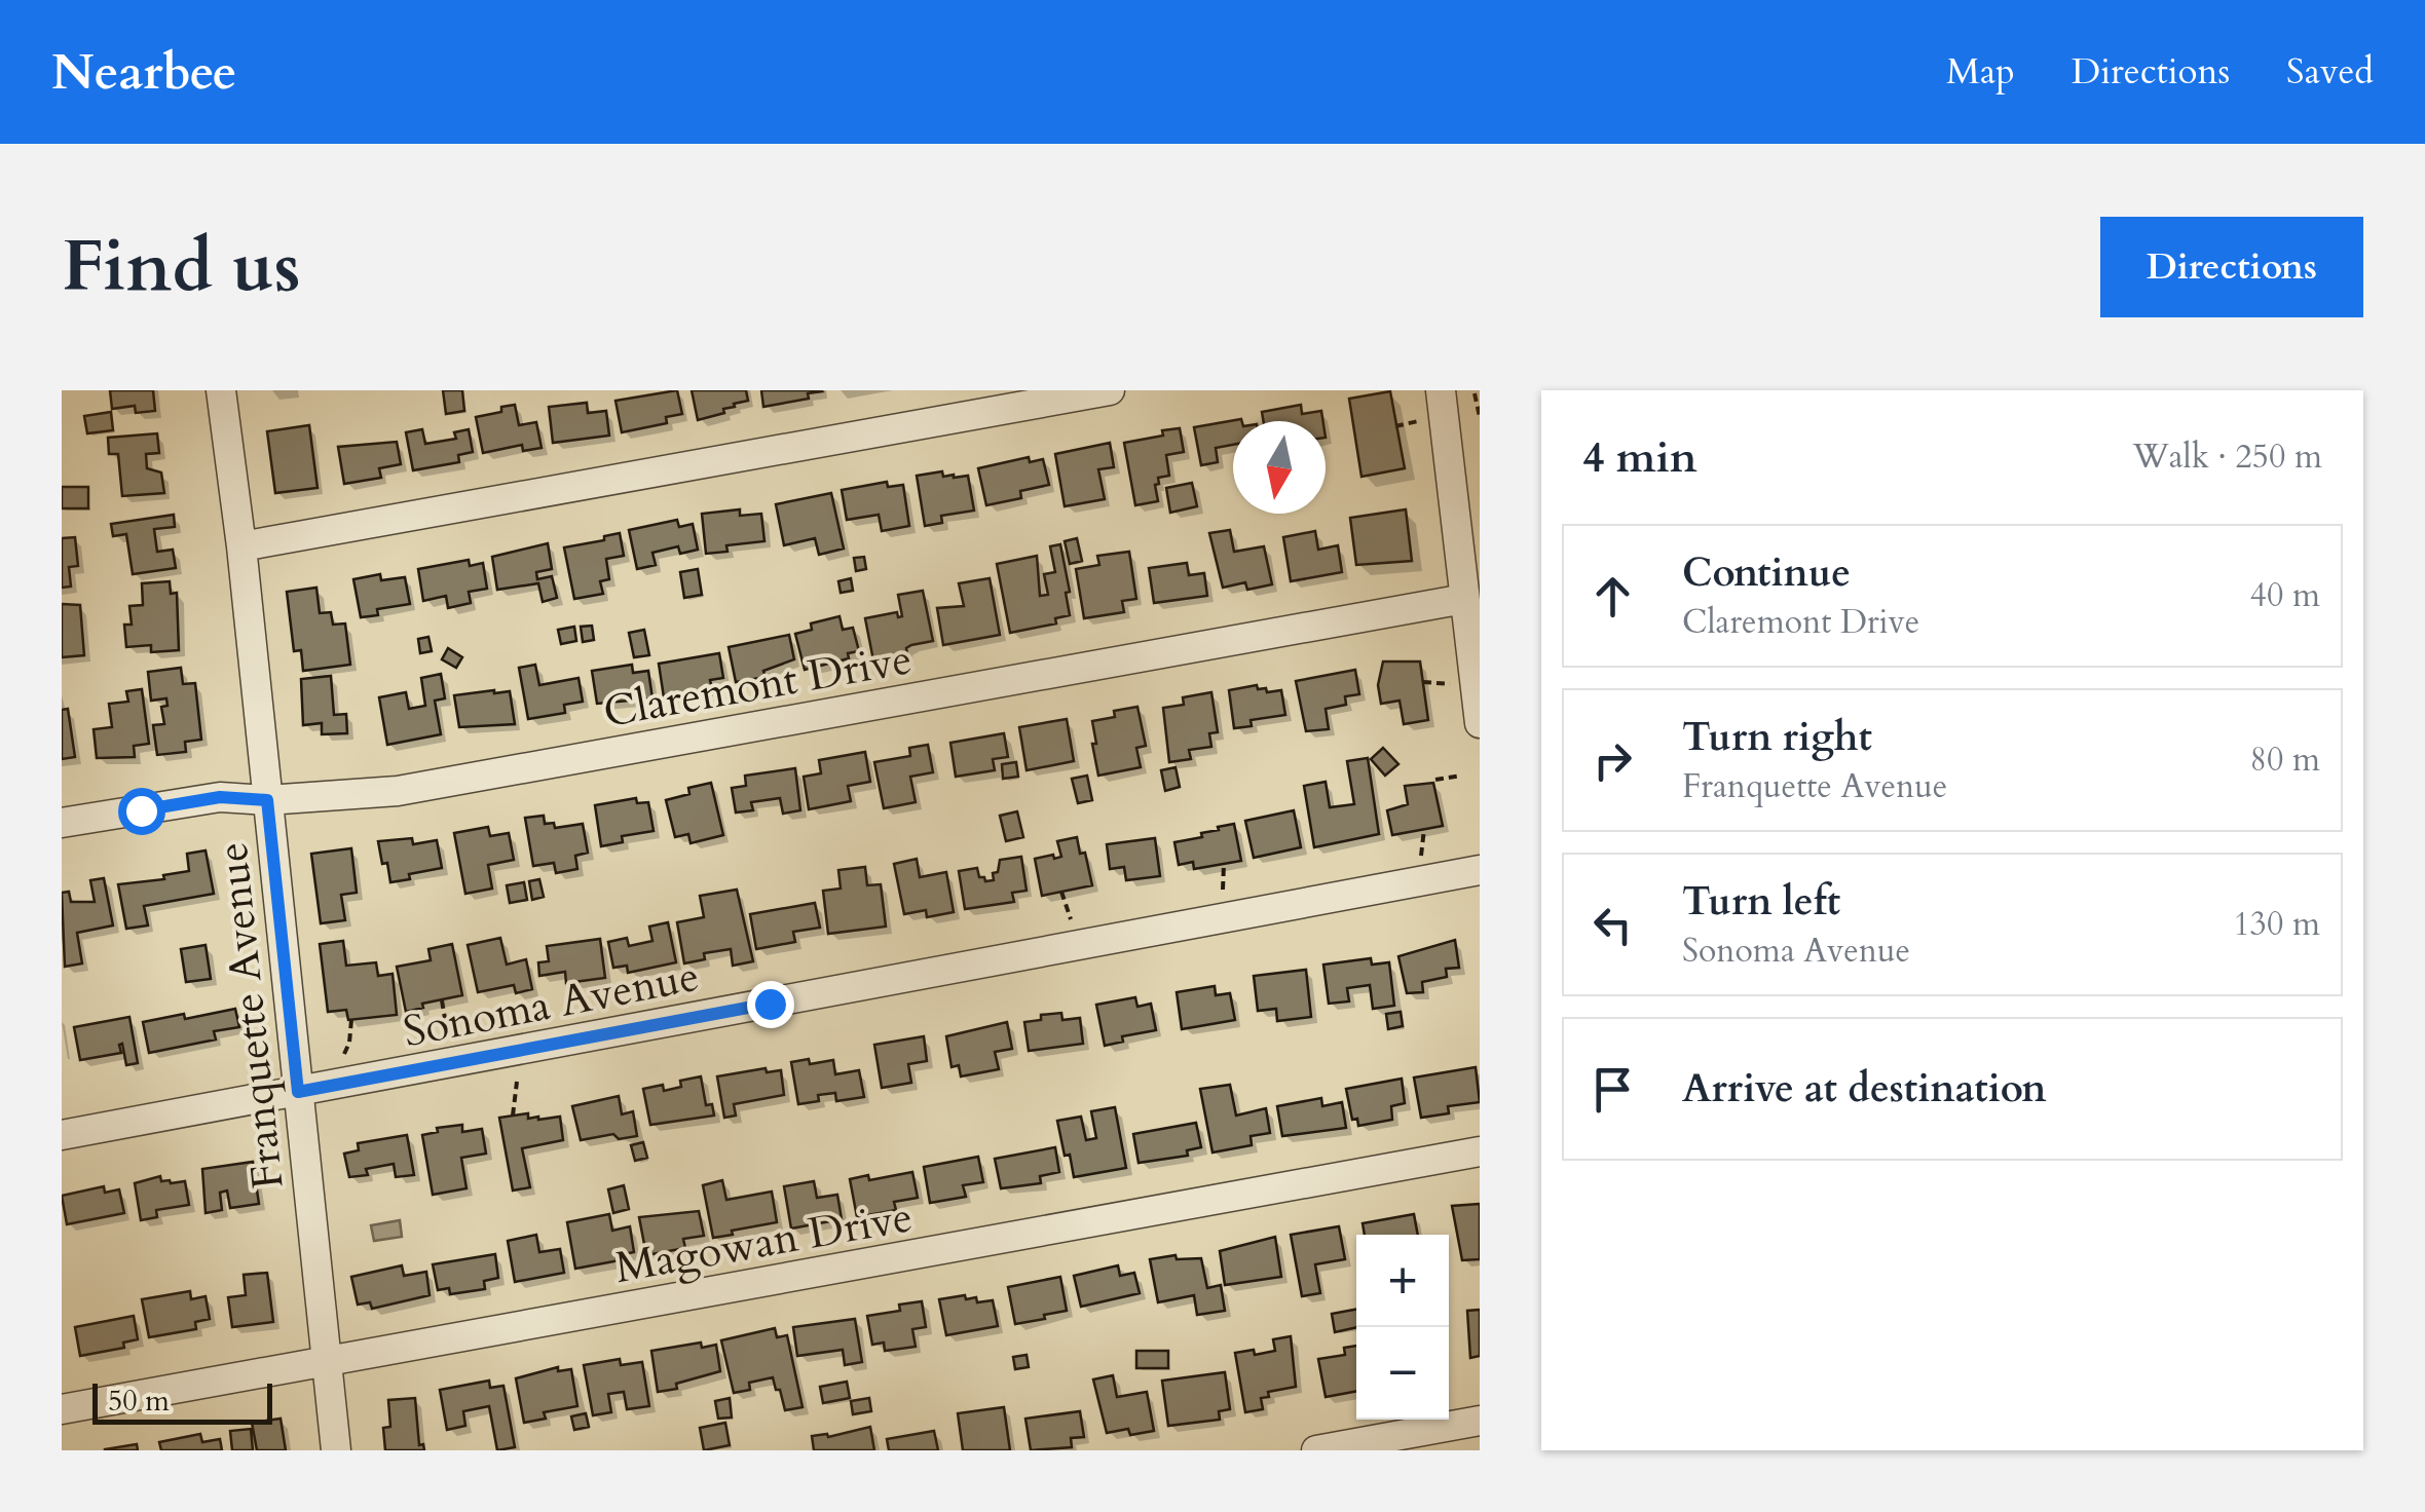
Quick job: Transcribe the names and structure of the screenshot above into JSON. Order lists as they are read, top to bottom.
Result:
{
  "streets": {
    "street": [
      "Claremont Drive",
      "Sonoma Avenue",
      "Franquette Avenue",
      "Magowan Drive"
    ]
  },
  "crossings": [
    ["Claremont Drive", "Franquette Avenue"],
    ["Sonoma Avenue", "Franquette Avenue"],
    ["Franquette Avenue", "Magowan Drive"]
  ],
  "scale_bar": "50 m",
  "north": "bottom",
  "page": {
    "header": "Nearbee",
    "nav": ["Map", "Directions", "Saved"],
    "buttons": "Directions",
    "title": "Find us",
    "heading": ["4 min", "Walk · 250 m"],
    "list": [
      ["Continue", "Claremont Drive", "40 m"],
      ["Turn right", "Franquette Avenue", "80 m"],
      ["Turn left", "Sonoma Avenue", "130 m"],
      "Arrive at destination"
    ],
    "map_buttons": ["+", "−"],
    "scale": "50 m"
  }
}
